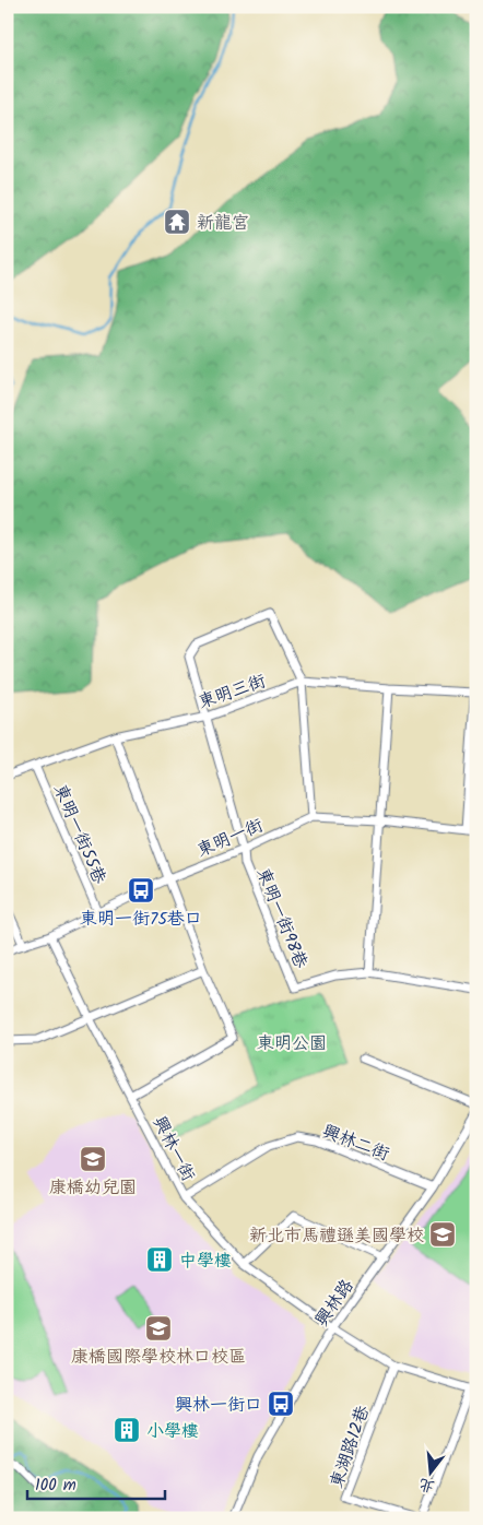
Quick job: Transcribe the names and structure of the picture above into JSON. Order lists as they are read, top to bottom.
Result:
{
  "streets": {
    "street": [
      "東明三街",
      "東明一街55巷",
      "東明一街",
      "東明一街98巷",
      "興林二街",
      "興林一街",
      "興林路",
      "東湖路12巷"
    ]
  },
  "crossings": [
    ["東明三街", "東明一街55巷"],
    ["東明一街55巷", "東明一街"],
    ["東明一街", "東明一街98巷"],
    ["東明一街", "興林一街"],
    ["興林二街", "興林一街"],
    ["興林二街", "興林路"],
    ["興林一街", "興林路"],
    ["興林一街", "東湖路12巷"]
  ],
  "parks": ["東明公園"],
  "places": {
    "temple": ["新龍宮"],
    "bus stop": ["東明一街75巷口", "興林一街口"],
    "school or university": ["康橋幼兒園", "新北市馬禮遜美國學校", "康橋國際學校林口校區"],
    "building": ["中學樓", "小學樓"]
  },
  "scale_bar": "100 m",
  "north": "bottom"
}
